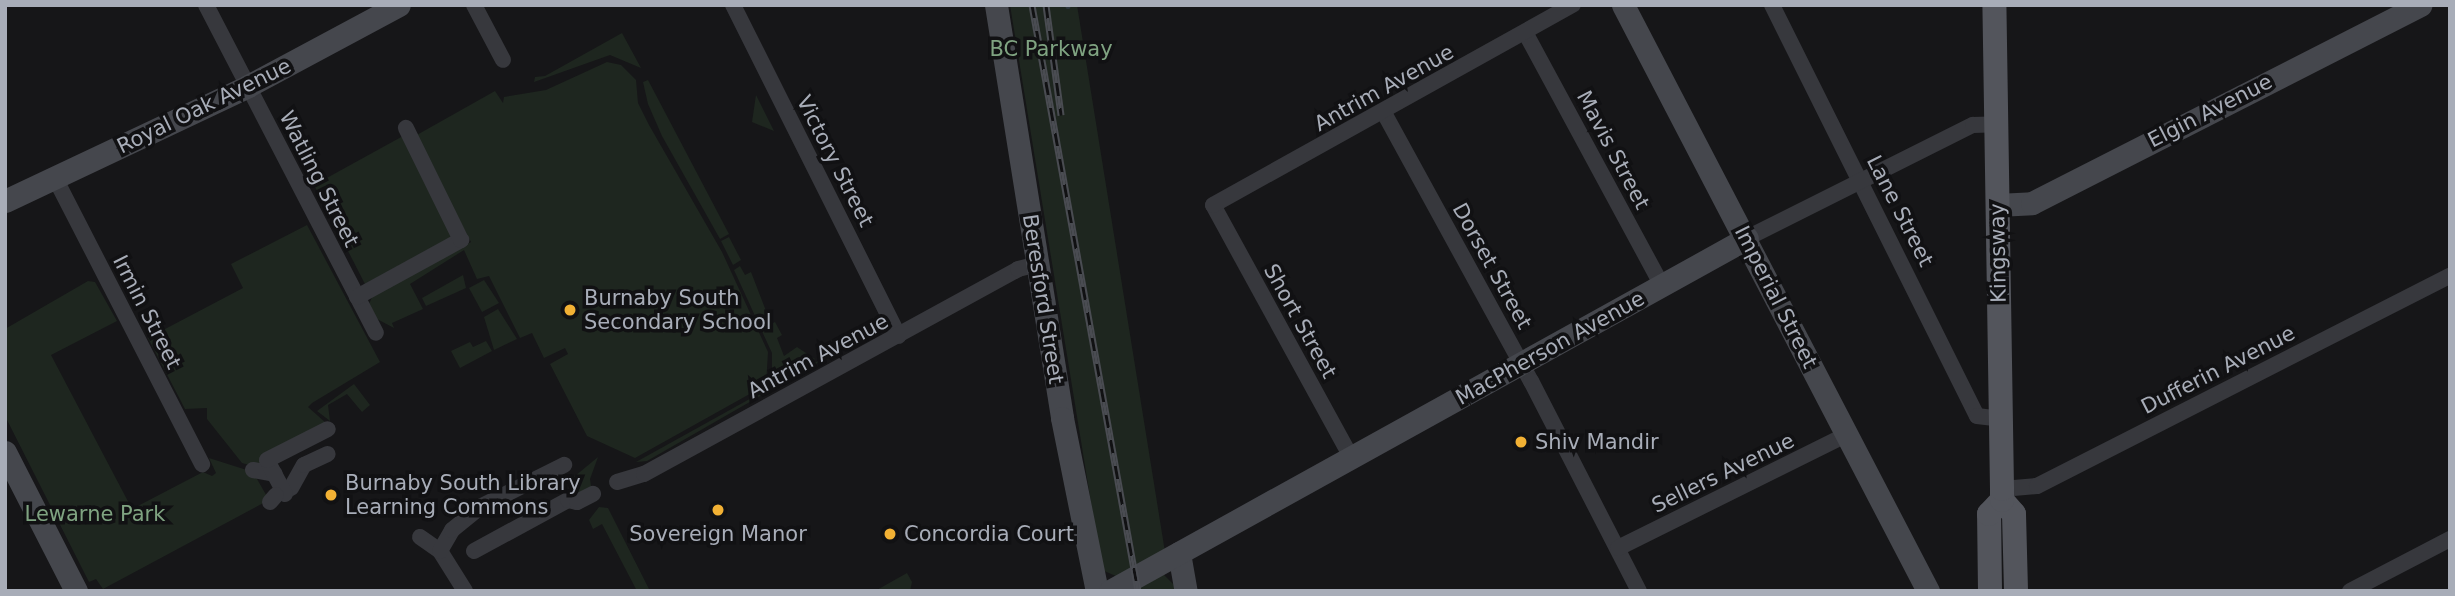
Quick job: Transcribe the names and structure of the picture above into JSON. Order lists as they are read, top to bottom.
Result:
{
  "streets": {
    "main road": ["Kingsway"],
    "street": [
      "Antrim Avenue",
      "Royal Oak Avenue",
      "Elgin Avenue",
      "Mavis Street",
      "Victory Street",
      "Watling Street",
      "Lane Street",
      "Dorset Street",
      "Imperial Street",
      "Beresford Street",
      "Irmin Street",
      "Short Street",
      "MacPherson Avenue",
      "Dufferin Avenue",
      "Sellers Avenue"
    ]
  },
  "crossings": [
    ["Antrim Avenue", "Mavis Street"],
    ["Antrim Avenue", "Victory Street"],
    ["Antrim Avenue", "Dorset Street"],
    ["Antrim Avenue", "Beresford Street"],
    ["Antrim Avenue", "Short Street"],
    ["Royal Oak Avenue", "Watling Street"],
    ["Royal Oak Avenue", "Irmin Street"],
    ["Elgin Avenue", "Kingsway"],
    ["Mavis Street", "MacPherson Avenue"],
    ["Lane Street", "Kingsway"],
    ["Lane Street", "MacPherson Avenue"],
    ["Kingsway", "MacPherson Avenue"],
    ["Kingsway", "Dufferin Avenue"],
    ["Dorset Street", "MacPherson Avenue"],
    ["Dorset Street", "Sellers Avenue"],
    ["Imperial Street", "MacPherson Avenue"],
    ["Imperial Street", "Sellers Avenue"],
    ["Short Street", "MacPherson Avenue"]
  ],
  "parks": ["BC Parkway", "Lewarne Park"],
  "places": [
    "Burnaby South Secondary School",
    "Shiv Mandir",
    "Burnaby South Library Learning Commons",
    "Sovereign Manor",
    "Concordia Court"
  ]
}
